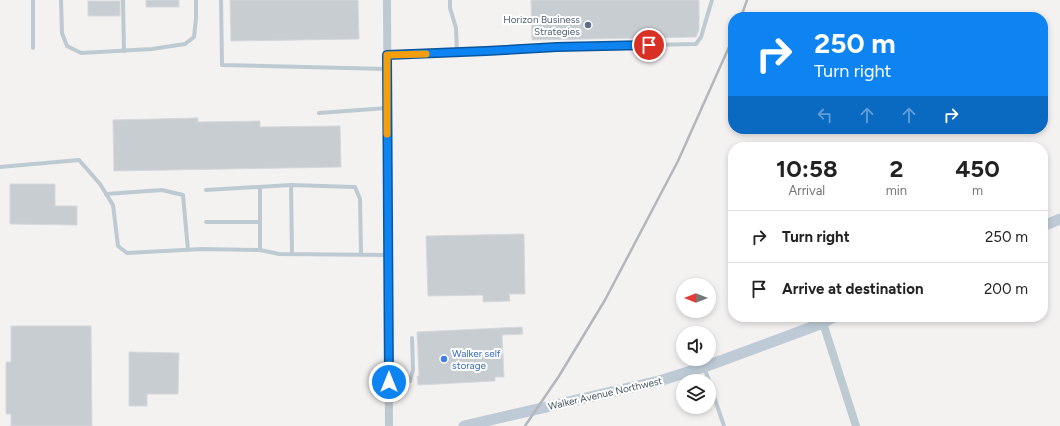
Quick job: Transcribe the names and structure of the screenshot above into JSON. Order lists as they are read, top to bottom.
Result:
{
  "streets": {
    "main road": ["Walker Avenue Northwest"]
  },
  "places": ["Horizon Business Strategies", "Walker self storage"],
  "north": "left",
  "page": {
    "turn": ["250 m", "Turn right"],
    "eta": [
      "10:58",
      "Arrival",
      "2",
      "min",
      "450",
      "m"
    ],
    "list": [
      {
        "name": "Turn right",
        "value": "250 m"
      },
      {
        "name": "Arrive at destination",
        "value": "200 m"
      }
    ]
  }
}
